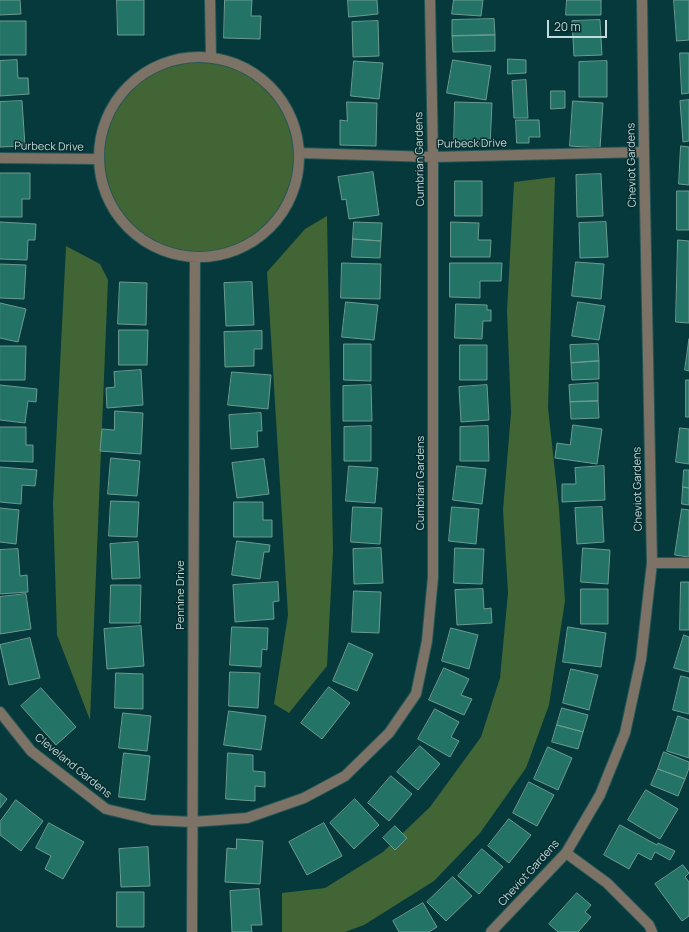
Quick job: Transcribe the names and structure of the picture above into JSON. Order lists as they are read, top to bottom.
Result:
{
  "streets": {
    "street": [
      "Purbeck Drive",
      "Cumbrian Gardens",
      "Cheviot Gardens",
      "Pennine Drive",
      "Cleveland Gardens"
    ]
  },
  "crossings": [
    ["Purbeck Drive", "Cumbrian Gardens"],
    ["Purbeck Drive", "Cheviot Gardens"],
    ["Cumbrian Gardens", "Pennine Drive"],
    ["Cumbrian Gardens", "Cleveland Gardens"],
    ["Pennine Drive", "Cleveland Gardens"]
  ],
  "scale_bar": "20 m"
}
